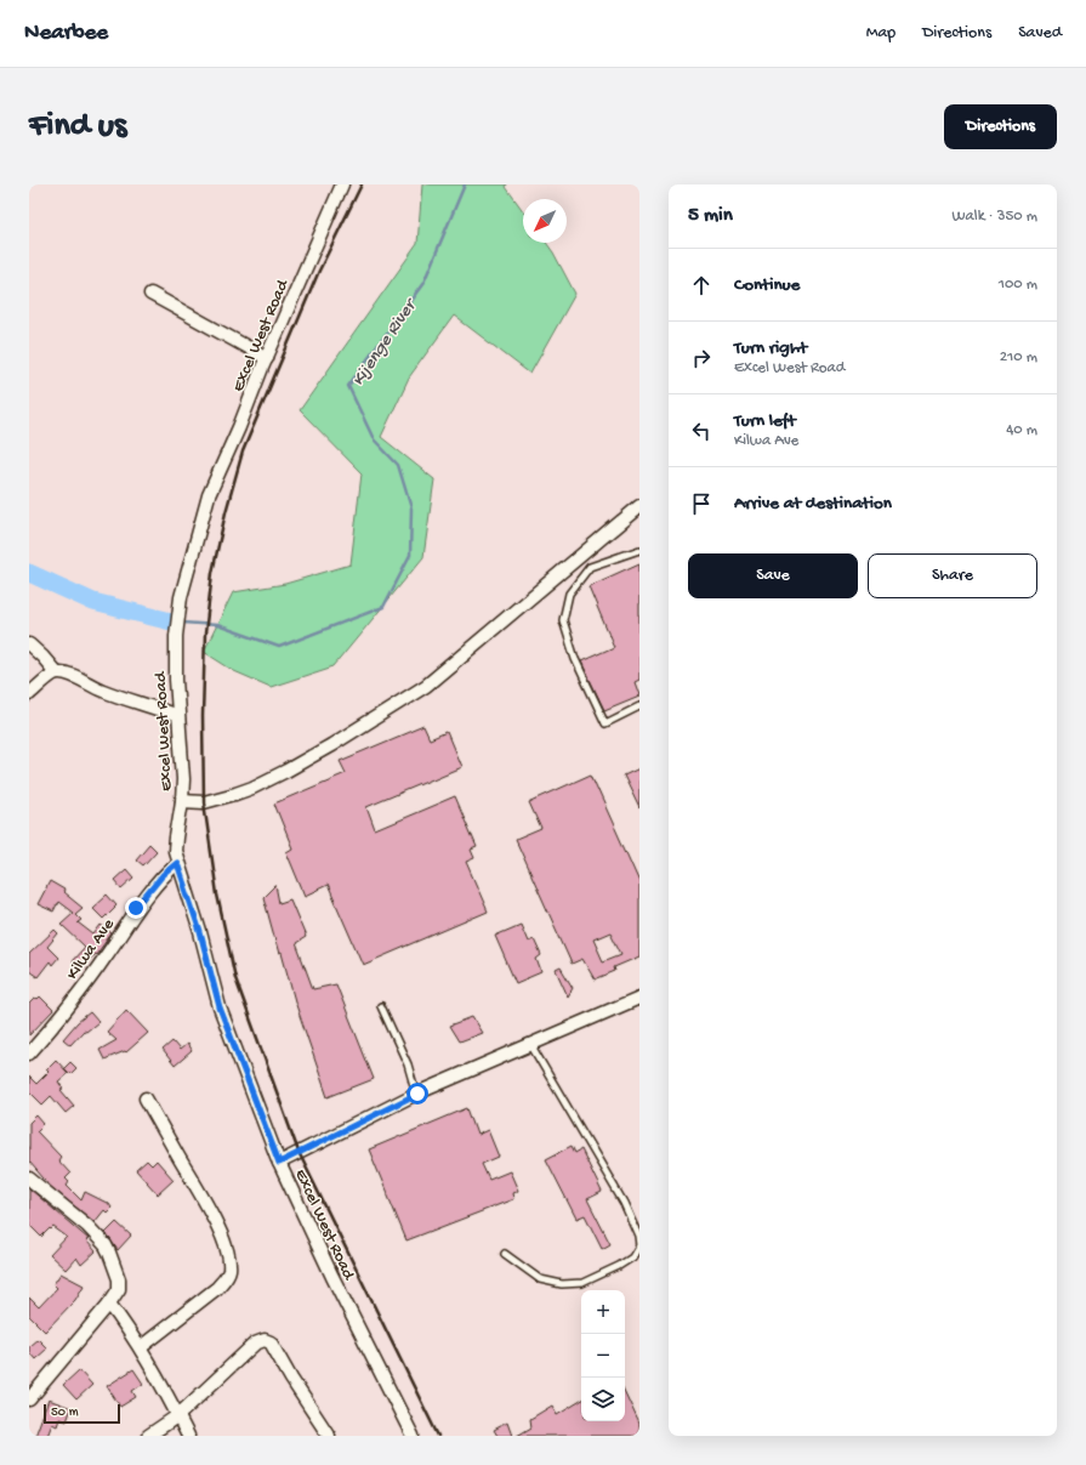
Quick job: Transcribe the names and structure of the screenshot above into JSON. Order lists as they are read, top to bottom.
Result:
{
  "streets": {
    "street": ["Excel West Road", "Kilwa Ave"]
  },
  "crossings": [
    ["Excel West Road", "Kilwa Ave"]
  ],
  "water": ["Kijenge River"],
  "scale_bar": "50 m",
  "north": "bottom left",
  "page": {
    "header": "Nearbee",
    "nav": ["Map", "Directions", "Saved"],
    "buttons": [
      "Directions",
      ["Save", "Share"]
    ],
    "title": "Find us",
    "heading": ["5 min", "Walk · 350 m"],
    "list": [
      ["Continue", "100 m"],
      ["Turn right", "Excel West Road", "210 m"],
      ["Turn left", "Kilwa Ave", "40 m"],
      "Arrive at destination"
    ],
    "map_buttons": ["+", "−"],
    "scale": "50 m"
  }
}
